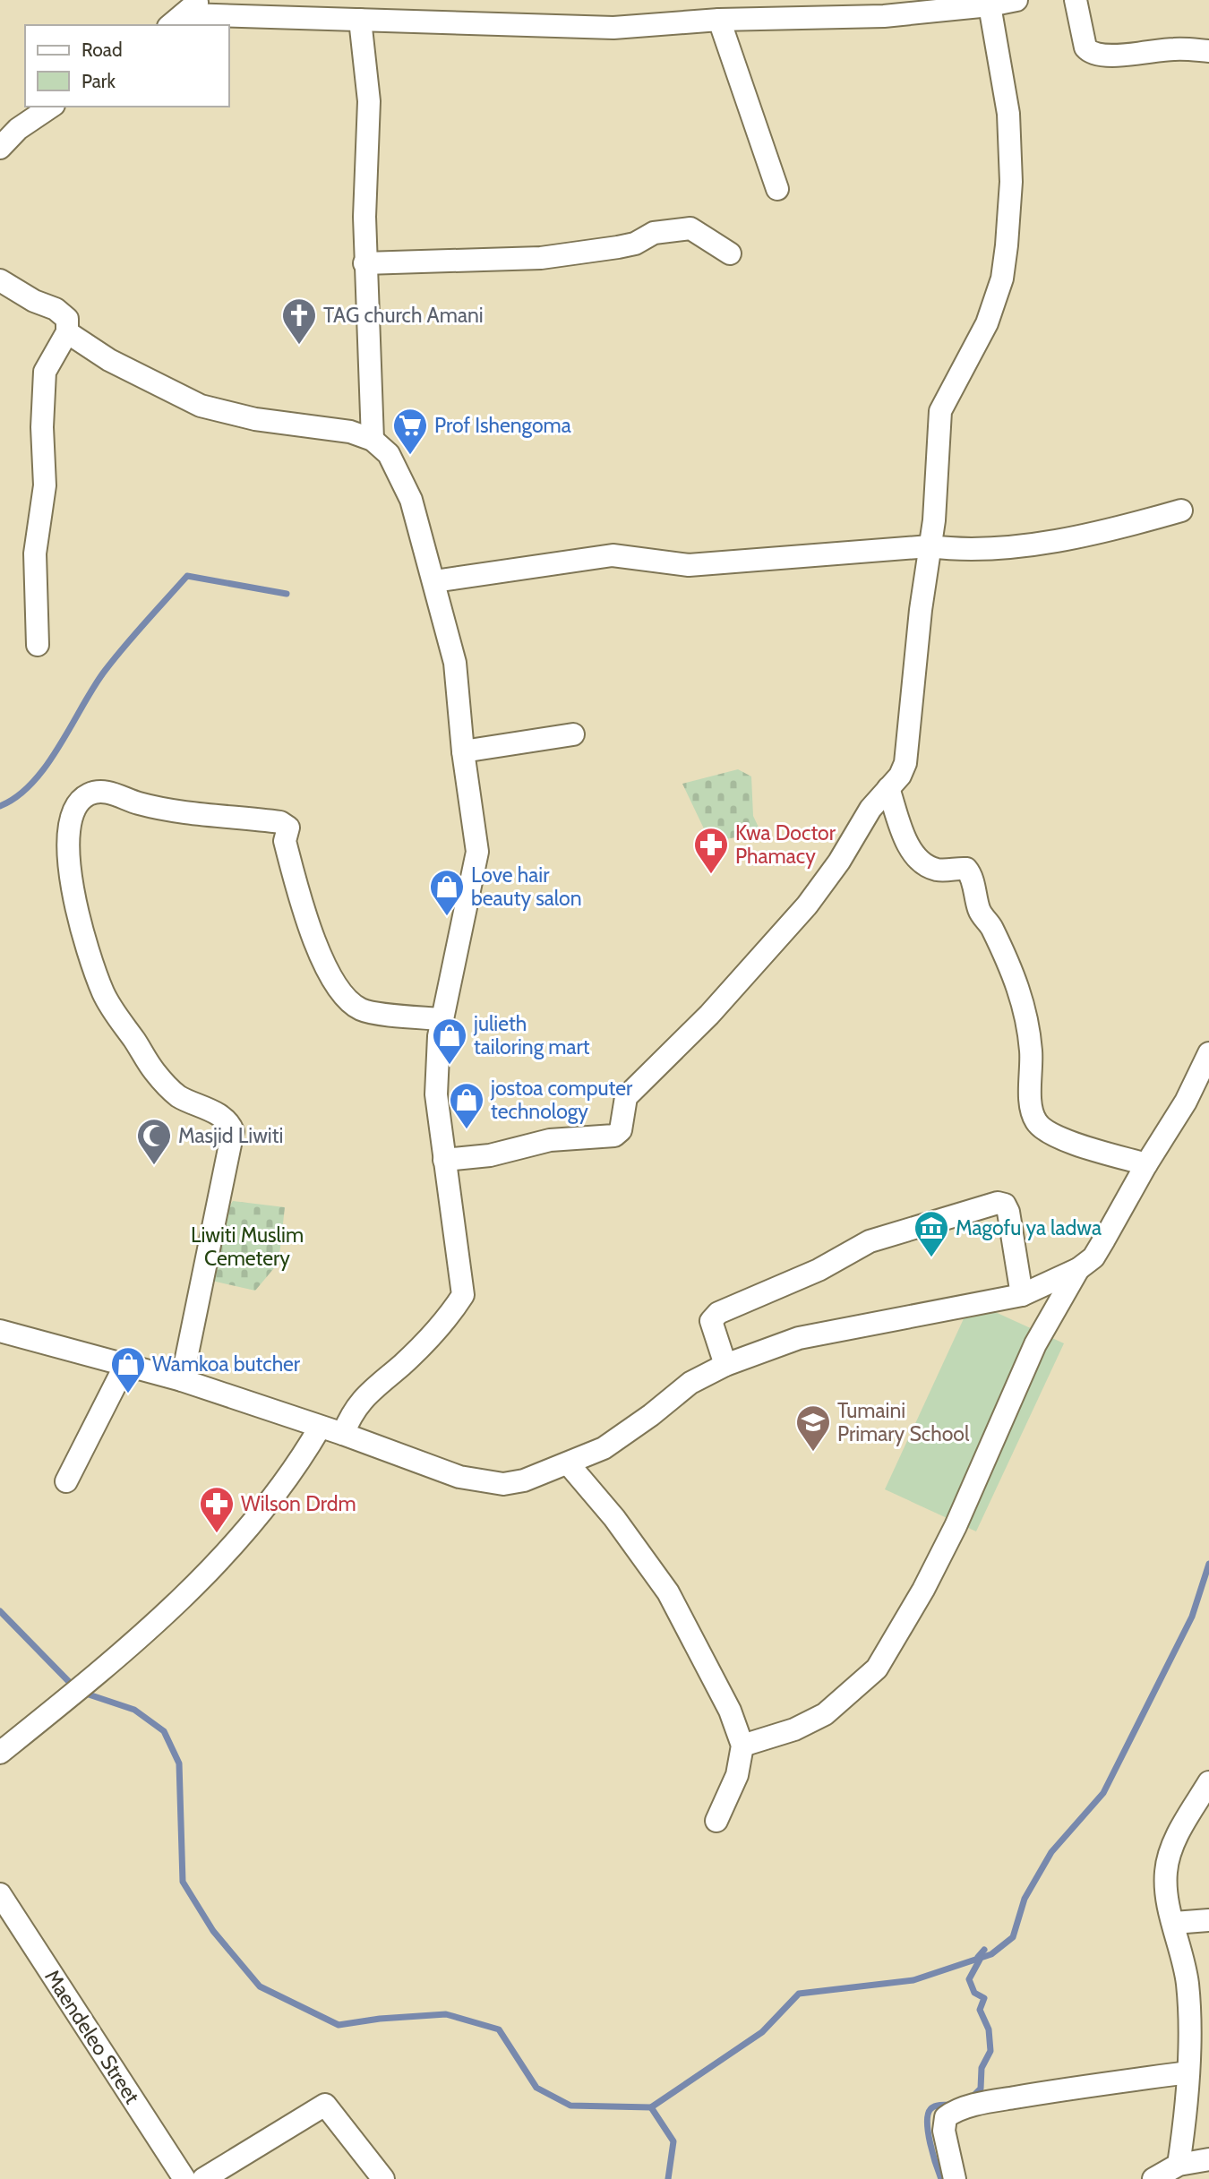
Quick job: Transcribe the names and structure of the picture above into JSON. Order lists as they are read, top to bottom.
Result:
{
  "streets": {
    "street": ["Maendeleo Street"]
  },
  "parks": ["Liwiti Muslim Cemetery"],
  "places": {
    "church": ["TAG church Amani"],
    "supermarket": ["Prof Ishengoma"],
    "pharmacy": ["Kwa Doctor Phamacy", "Wilson Drdm"],
    "shop": [
      "Love hair beauty salon",
      "julieth tailoring mart",
      "jostoa computer technology",
      "Wamkoa butcher"
    ],
    "mosque": ["Masjid Liwiti"],
    "museum": ["Magofu ya ladwa"],
    "school or university": ["Tumaini Primary School"]
  },
  "legend": ["Road", "Park"]
}
